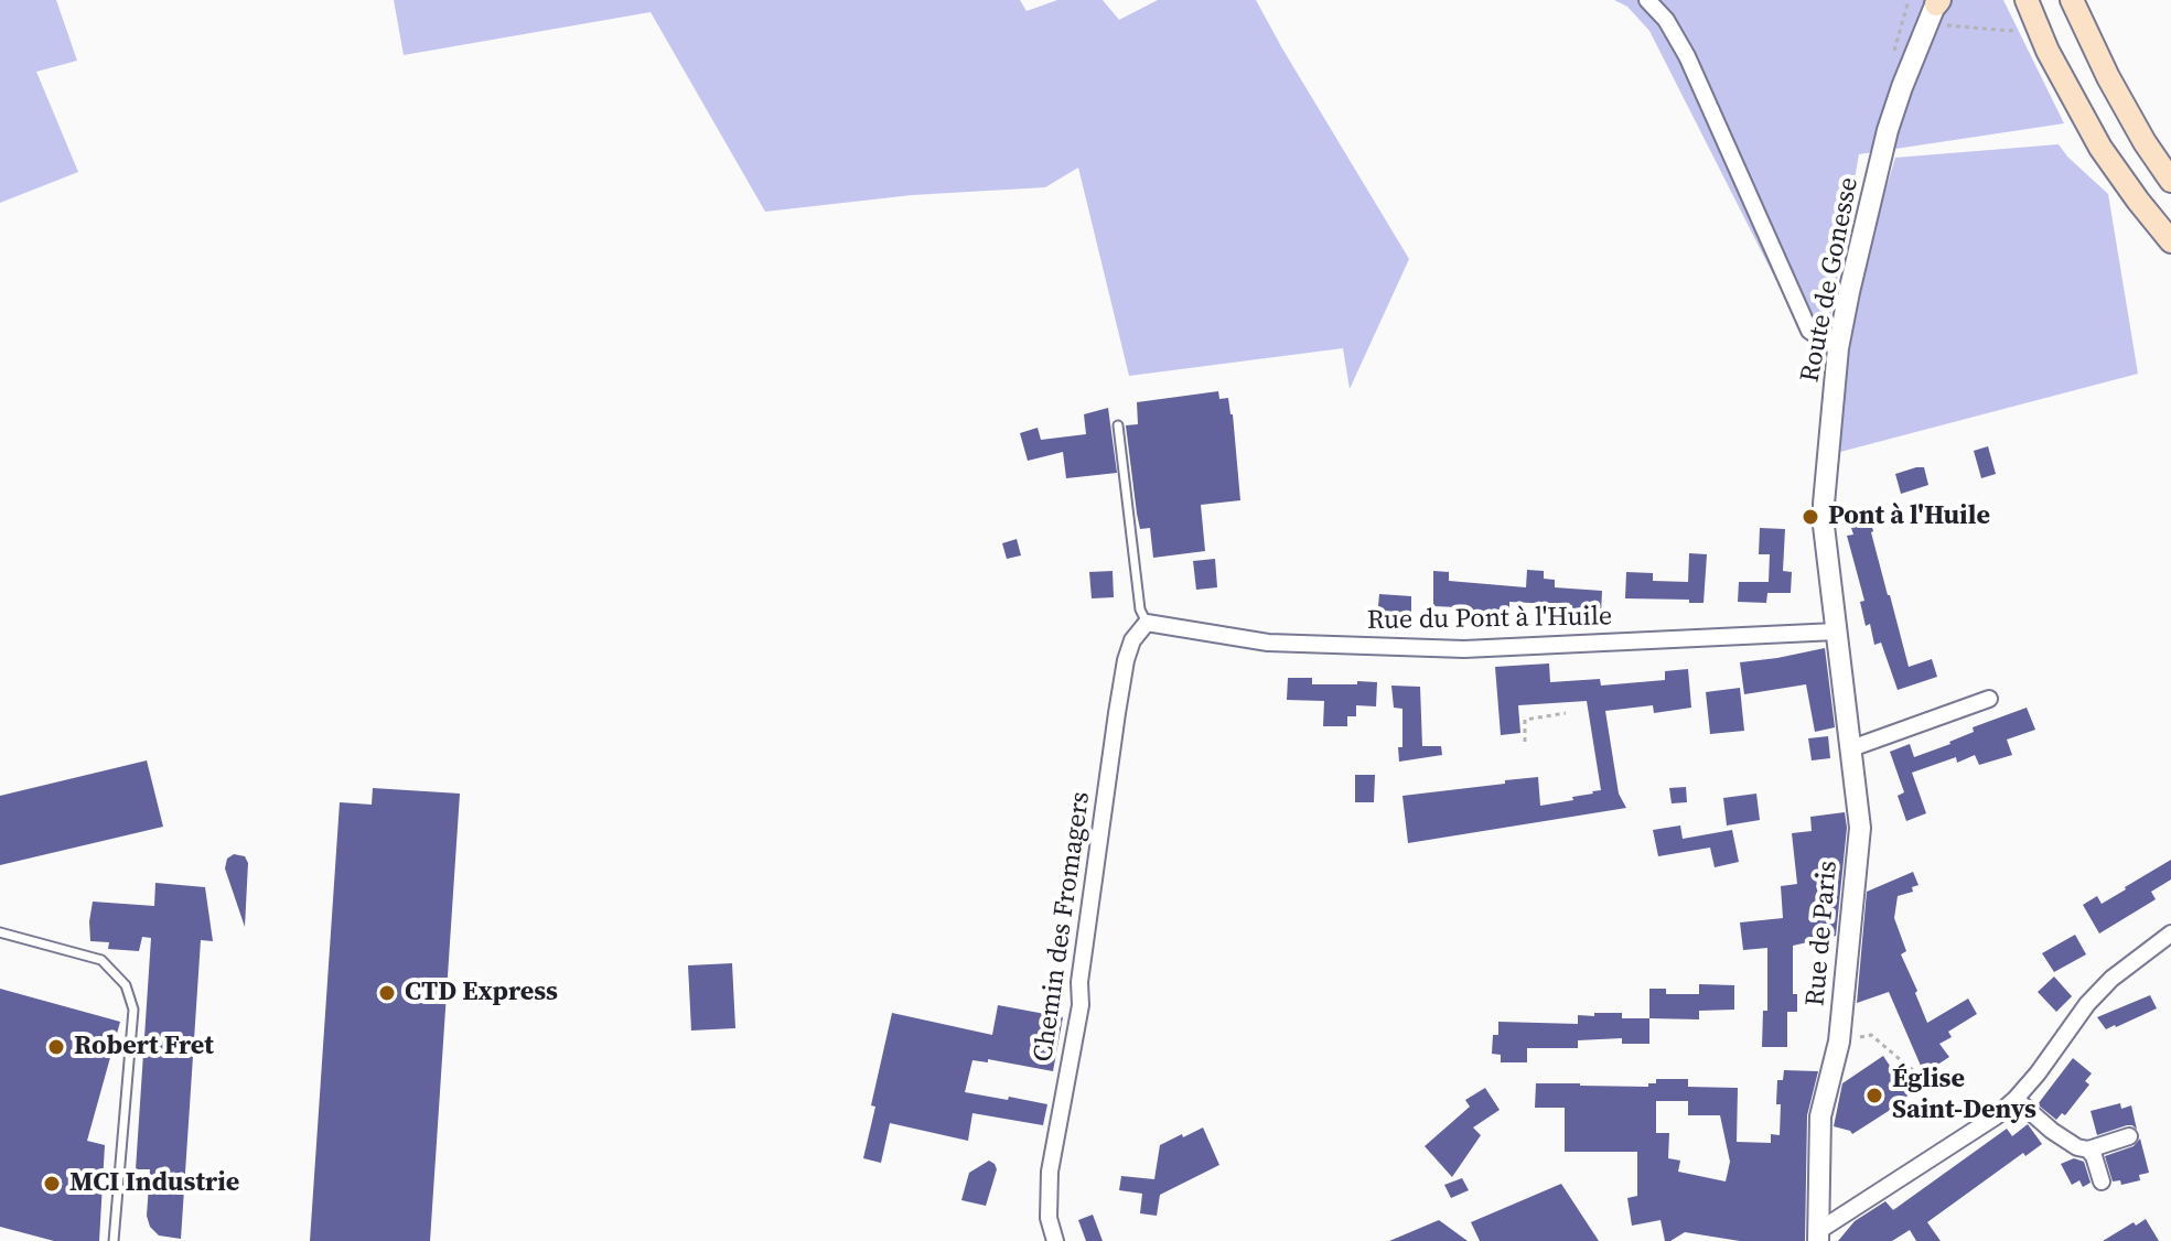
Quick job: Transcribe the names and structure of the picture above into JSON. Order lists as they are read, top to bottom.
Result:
{
  "streets": {
    "street": [
      "Route de Gonesse",
      "Rue du Pont à l'Huile",
      "Chemin des Fromagers",
      "Rue de Paris"
    ]
  },
  "crossings": [
    ["Route de Gonesse", "Rue du Pont à l'Huile"],
    ["Route de Gonesse", "Rue de Paris"],
    ["Rue du Pont à l'Huile", "Chemin des Fromagers"],
    ["Rue du Pont à l'Huile", "Rue de Paris"]
  ],
  "places": [
    "Pont à l'Huile",
    "CTD Express",
    "Robert Fret",
    "Église Saint-Denys",
    "MCI Industrie"
  ]
}
